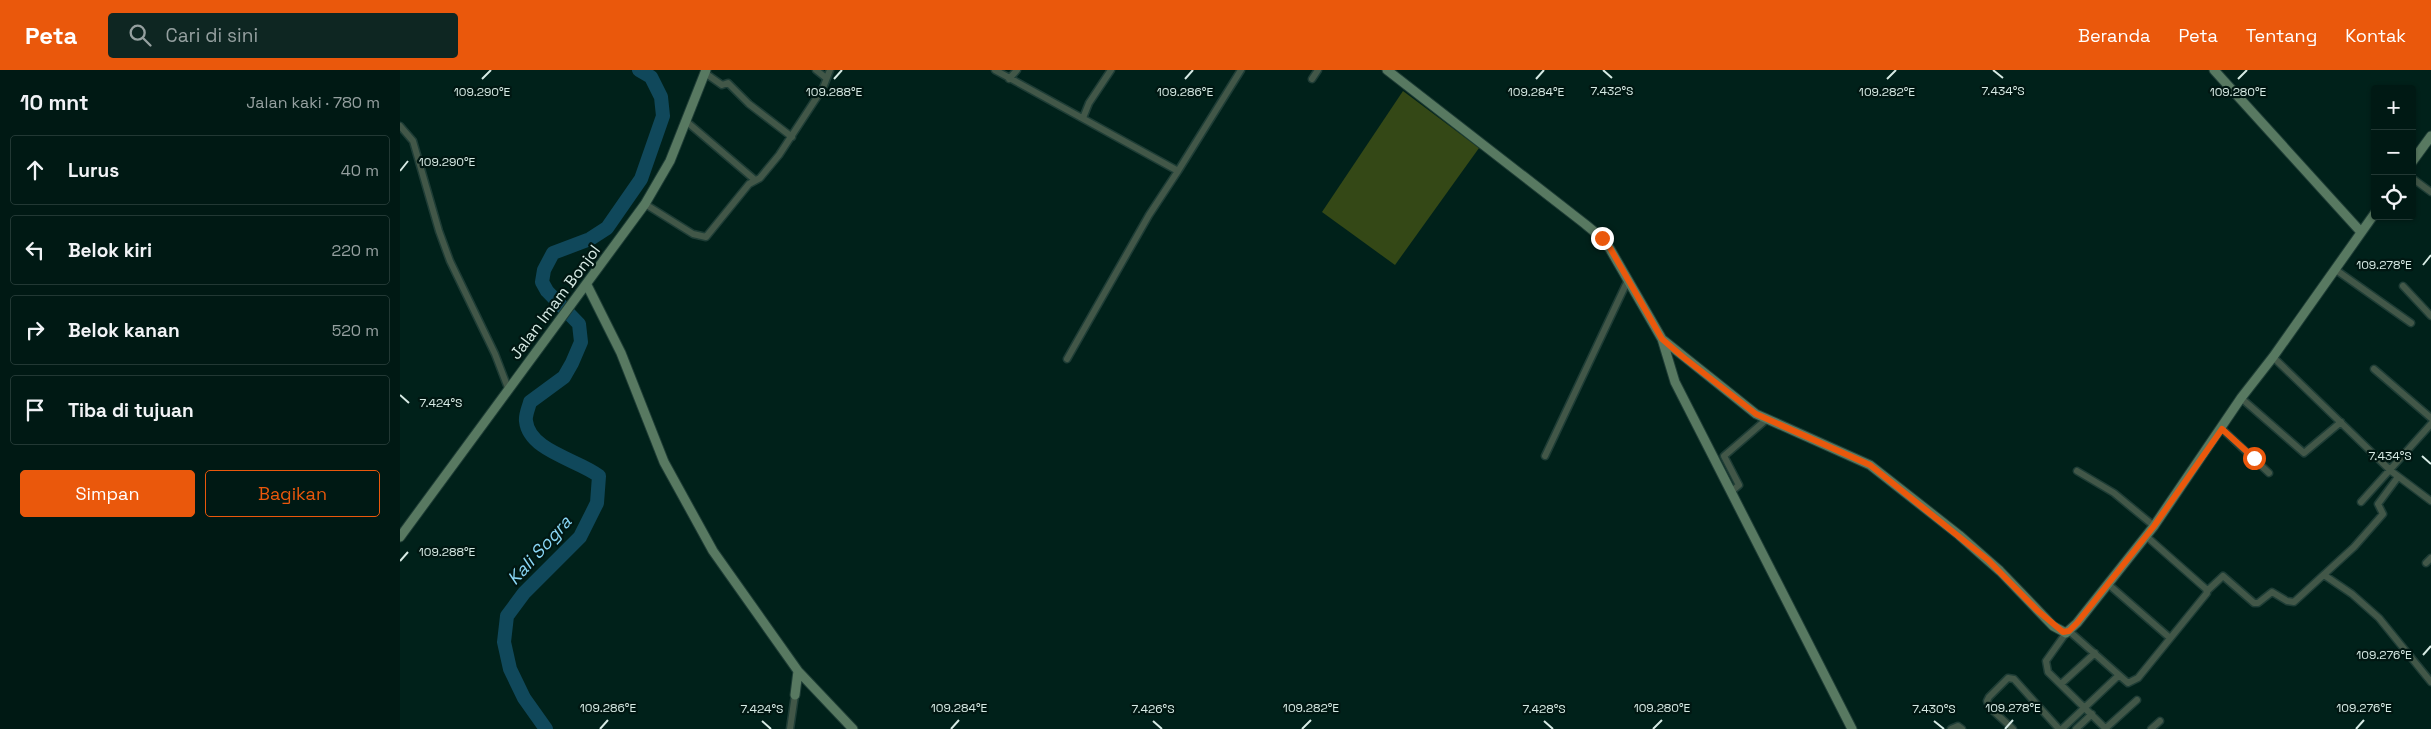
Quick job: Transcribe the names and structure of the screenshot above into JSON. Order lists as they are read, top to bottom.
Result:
{
  "streets": {
    "street": ["Jalan Imam Bonjol"]
  },
  "water": ["Kali Sogra"],
  "page": {
    "header": "Peta",
    "search": "Cari di sini",
    "nav": [
      "Beranda",
      "Peta",
      "Tentang",
      "Kontak"
    ],
    "heading": ["10 mnt", "Jalan kaki · 780 m"],
    "map_buttons": ["+", "−"],
    "list": [
      ["Lurus", "40 m"],
      ["Belok kiri", "220 m"],
      ["Belok kanan", "520 m"],
      "Tiba di tujuan"
    ],
    "buttons": ["Simpan", "Bagikan"]
  },
  "coordinates": [
    "7.432°S",
    "7.434°S",
    "109.288°E",
    "109.284°E",
    "109.280°E",
    "109.290°E",
    "109.286°E",
    "109.282°E",
    "109.278°E",
    "7.424°S",
    "109.276°E",
    "7.426°S",
    "7.428°S",
    "7.430°S"
  ]
}
